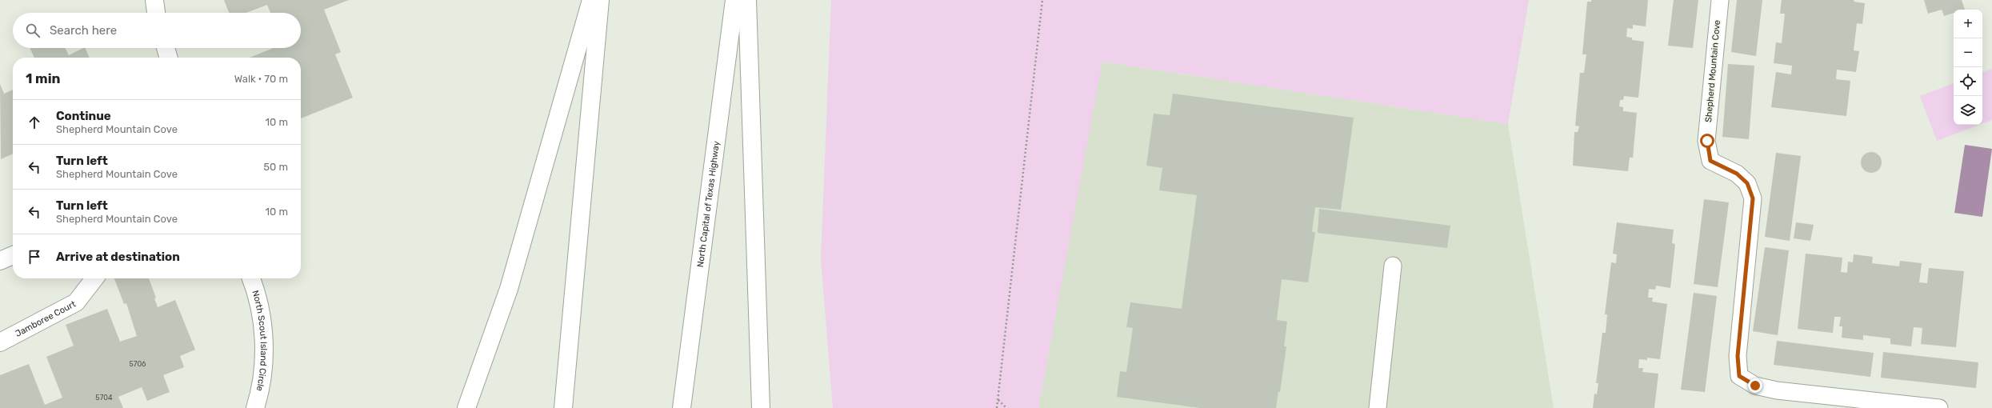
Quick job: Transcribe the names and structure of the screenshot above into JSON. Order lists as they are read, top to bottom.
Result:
{
  "streets": {
    "main road": ["North Capital of Texas Highway", "Jamboree Court", "North Scout Island Circle"],
    "lane": ["Shepherd Mountain Cove"]
  },
  "house_numbers": ["5706", "5704"],
  "page": {
    "map_buttons": ["+", "−"],
    "search": "Search here",
    "heading": ["1 min", "Walk · 70 m"],
    "list": [
      ["Continue", "Shepherd Mountain Cove", "10 m"],
      ["Turn left", "Shepherd Mountain Cove", "50 m"],
      ["Turn left", "Shepherd Mountain Cove", "10 m"],
      "Arrive at destination"
    ]
  }
}
